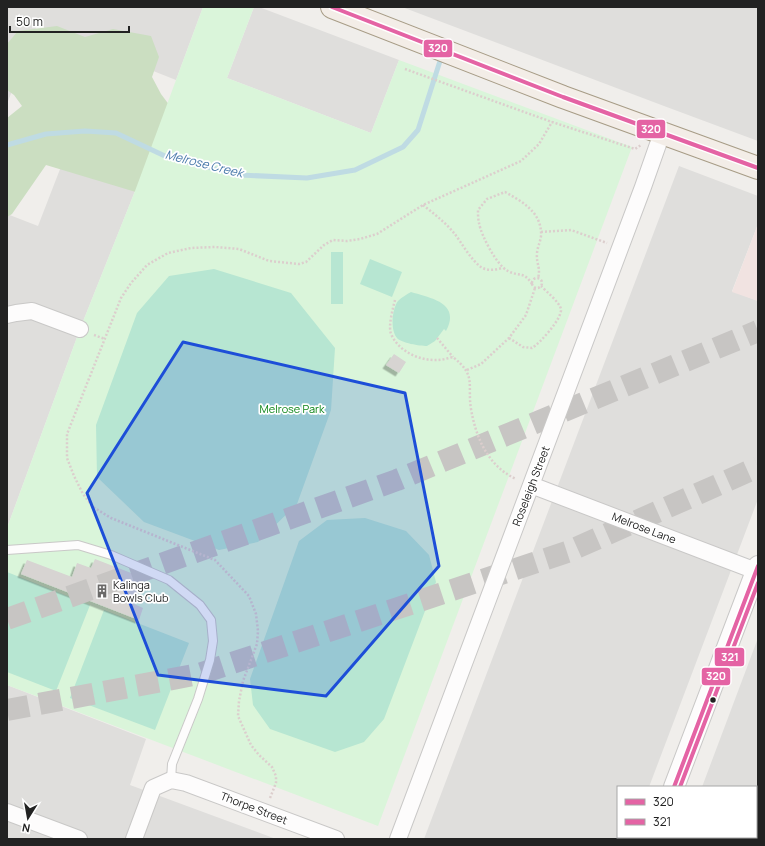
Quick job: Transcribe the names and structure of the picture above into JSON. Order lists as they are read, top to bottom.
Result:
{
  "streets": {
    "street": ["Roseleigh Street", "Melrose Lane", "Thorpe Street"]
  },
  "crossings": [
    ["Roseleigh Street", "Melrose Lane"]
  ],
  "water": ["Melrose Creek"],
  "parks": ["Melrose Park"],
  "places": {
    "building": ["Kalinga Bowls Club"]
  },
  "lines": ["transit line 320", "transit line 321"],
  "legend": ["320", "321"],
  "scale_bar": "50 m",
  "north": "bottom"
}
